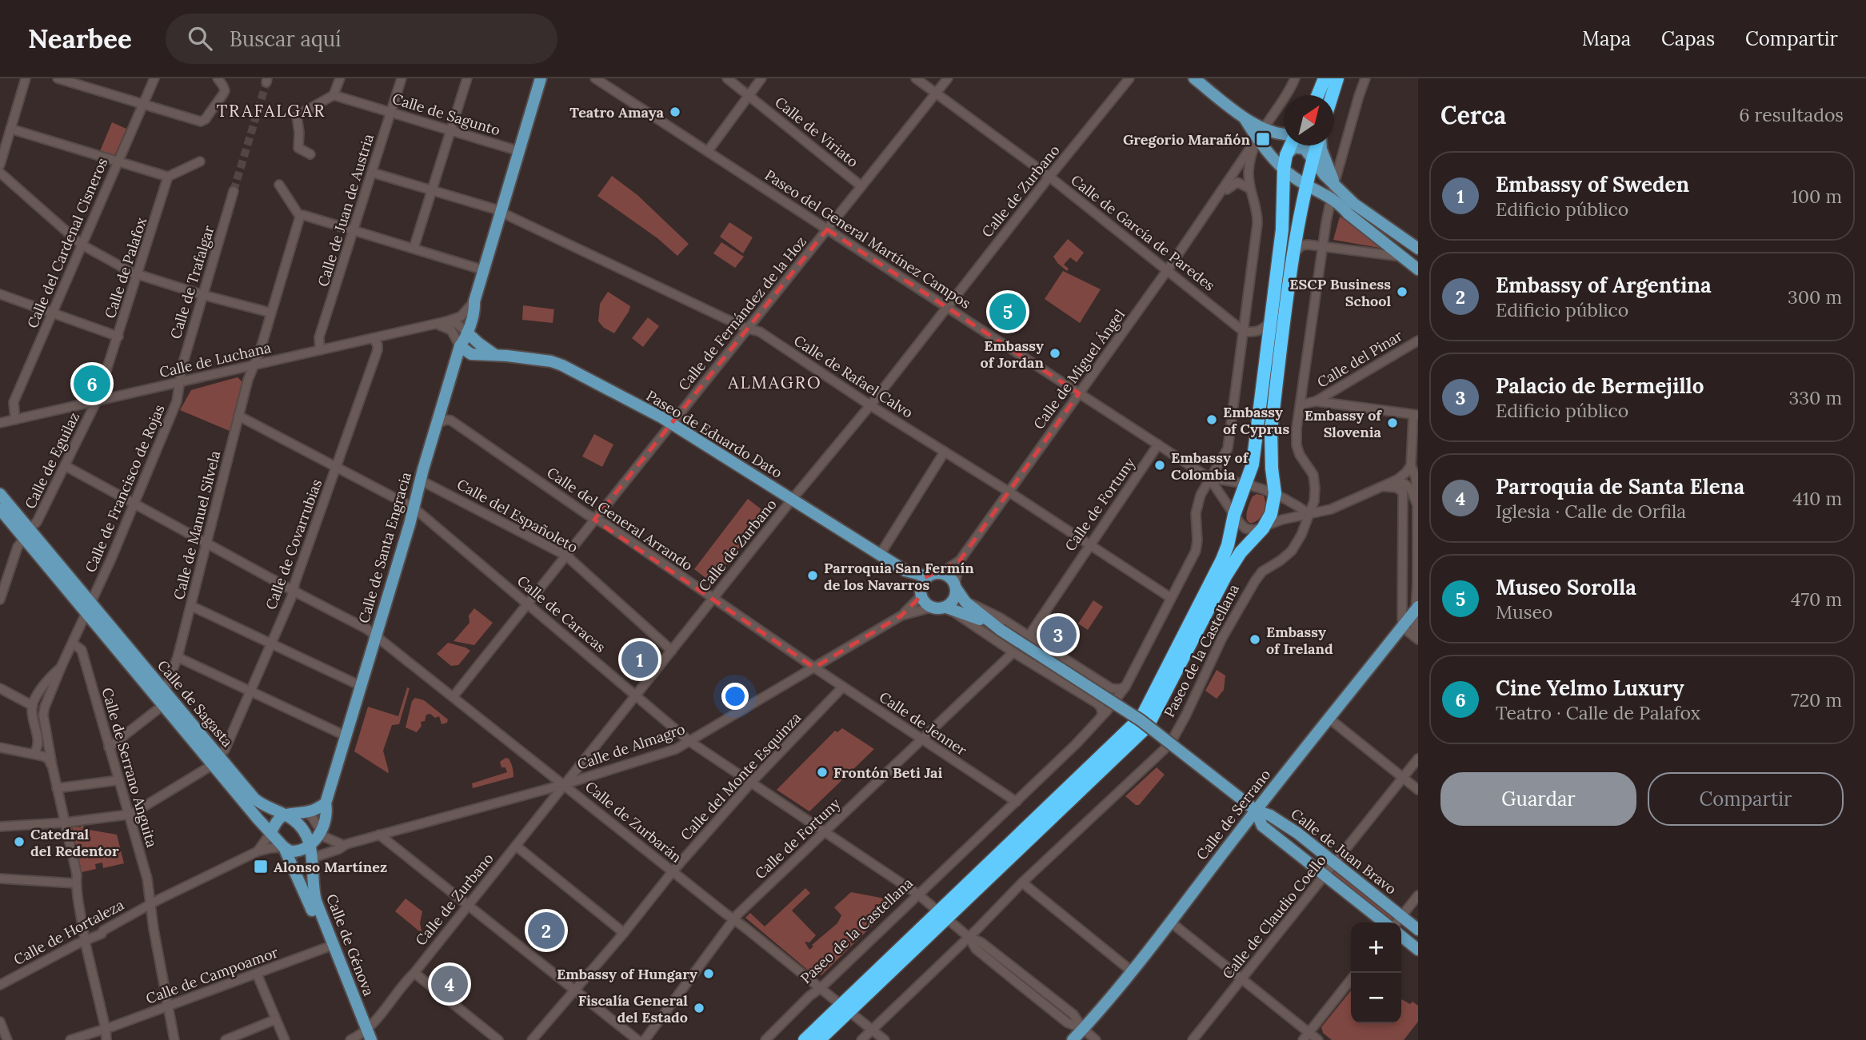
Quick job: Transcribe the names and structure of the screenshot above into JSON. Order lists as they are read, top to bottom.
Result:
{
  "streets": {
    "highway": ["Paseo de la Castellana"],
    "main road": [
      "Paseo de Eduardo Dato",
      "Calle de Santa Engracia",
      "Calle de Sagasta",
      "Calle de Serrano",
      "Calle de Juan Bravo",
      "Calle de Génova"
    ],
    "street": [
      "Calle de Sagunto",
      "Calle de Viriato",
      "Calle de Zurbano",
      "Calle de Juan de Austria",
      "Calle de García de Paredes",
      "Paseo del General Martínez Campos",
      "Calle del Cardenal Cisneros",
      "Calle de Palafox",
      "Calle de Trafalgar",
      "Calle de Fernández de la Hoz",
      "Calle del Pinar",
      "Calle de Luchana",
      "Calle de Miguel Ángel",
      "Calle de Rafael Calvo",
      "Calle de Eguilaz",
      "Calle de Francisco de Rojas",
      "Calle de Fortuny",
      "Calle del Españoleto",
      "Calle del General Arrando",
      "Calle de Manuel Silvela",
      "Calle de Covarrubias",
      "Calle de Caracas",
      "Calle de Jenner",
      "Calle de Almagro",
      "Calle de Serrano Anguita",
      "Calle del Monte Esquinza",
      "Calle de Zurbarán",
      "Calle de Claudio Coello",
      "Calle de Hortaleza",
      "Calle de Campoamor"
    ]
  },
  "crossings": [
    ["Calle de Sagunto", "Calle de Juan de Austria"],
    ["Calle de Sagunto", "Calle de Santa Engracia"],
    ["Calle de Viriato", "Calle de Fernández de la Hoz"],
    ["Calle de Zurbano", "Calle de García de Paredes"],
    ["Calle de Zurbano", "Paseo del General Martínez Campos"],
    ["Calle de Zurbano", "Calle de Rafael Calvo"],
    ["Calle de Zurbano", "Paseo de Eduardo Dato"],
    ["Calle de Zurbano", "Calle del Españoleto"],
    ["Calle de Zurbano", "Calle del General Arrando"],
    ["Calle de Zurbano", "Calle de Caracas"],
    ["Calle de Zurbano", "Calle de Almagro"],
    ["Calle de Zurbano", "Calle de Zurbarán"],
    ["Calle de Zurbano", "Calle de Génova"],
    ["Calle de Juan de Austria", "Calle de Luchana"],
    ["Calle de Juan de Austria", "Calle de Rafael Calvo"],
    ["Calle de García de Paredes", "Calle de Fernández de la Hoz"],
    ["Calle de García de Paredes", "Calle de Miguel Ángel"],
    ["Calle de García de Paredes", "Paseo de la Castellana"],
    ["Paseo del General Martínez Campos", "Calle de Fernández de la Hoz"],
    ["Paseo del General Martínez Campos", "Calle de Miguel Ángel"],
    ["Paseo del General Martínez Campos", "Calle de Fortuny"],
    ["Paseo del General Martínez Campos", "Paseo de la Castellana"],
    ["Calle del Cardenal Cisneros", "Calle de Luchana"],
    ["Calle de Palafox", "Calle de Luchana"],
    ["Calle de Palafox", "Calle de Eguilaz"],
    ["Calle de Trafalgar", "Calle de Luchana"],
    ["Calle de Trafalgar", "Calle de Francisco de Rojas"],
    ["Calle de Fernández de la Hoz", "Calle de Rafael Calvo"],
    ["Calle de Fernández de la Hoz", "Paseo de Eduardo Dato"],
    ["Calle de Fernández de la Hoz", "Calle del Españoleto"],
    ["Calle de Fernández de la Hoz", "Calle del General Arrando"],
    ["Calle de Fernández de la Hoz", "Calle de Caracas"],
    ["Calle de Fernández de la Hoz", "Calle de Zurbarán"],
    ["Calle de Luchana", "Calle de Eguilaz"],
    ["Calle de Luchana", "Calle de Francisco de Rojas"],
    ["Calle de Luchana", "Calle de Manuel Silvela"],
    ["Calle de Luchana", "Calle de Covarrubias"],
    ["Calle de Miguel Ángel", "Calle de Rafael Calvo"],
    ["Calle de Miguel Ángel", "Paseo de Eduardo Dato"],
    ["Calle de Miguel Ángel", "Paseo de la Castellana"],
    ["Calle de Miguel Ángel", "Calle de Almagro"],
    ["Calle de Rafael Calvo", "Calle de Fortuny"],
    ["Calle de Rafael Calvo", "Calle de Santa Engracia"],
    ["Calle de Rafael Calvo", "Paseo de la Castellana"],
    ["Paseo de Eduardo Dato", "Calle de Santa Engracia"],
    ["Paseo de Eduardo Dato", "Calle de Almagro"],
    ["Calle de Eguilaz", "Calle de Sagasta"],
    ["Calle de Eguilaz", "Calle de Zurbarán"],
    ["Calle de Francisco de Rojas", "Calle de Sagasta"],
    ["Calle de Francisco de Rojas", "Calle de Serrano Anguita"],
    ["Calle de Francisco de Rojas", "Calle de Zurbarán"],
    ["Calle de Fortuny", "Calle de Caracas"],
    ["Calle de Fortuny", "Calle de Jenner"],
    ["Calle de Fortuny", "Calle de Zurbarán"],
    ["Calle del Españoleto", "Calle de Santa Engracia"],
    ["Calle del General Arrando", "Calle de Santa Engracia"],
    ["Calle del General Arrando", "Calle de Jenner"],
    ["Calle del General Arrando", "Calle de Almagro"],
    ["Calle de Manuel Silvela", "Calle de Caracas"],
    ["Calle de Manuel Silvela", "Calle de Sagasta"],
    ["Calle de Manuel Silvela", "Calle de Zurbarán"],
    ["Calle de Covarrubias", "Calle de Caracas"],
    ["Calle de Covarrubias", "Calle de Sagasta"],
    ["Calle de Covarrubias", "Calle de Zurbarán"],
    ["Calle de Santa Engracia", "Calle de Caracas"],
    ["Calle de Santa Engracia", "Calle de Zurbarán"],
    ["Calle de Caracas", "Paseo de la Castellana"],
    ["Calle de Caracas", "Calle de Almagro"],
    ["Calle de Caracas", "Calle del Monte Esquinza"],
    ["Calle de Caracas", "Calle de Serrano"],
    ["Paseo de la Castellana", "Calle de Jenner"],
    ["Paseo de la Castellana", "Calle de Zurbarán"],
    ["Calle de Sagasta", "Calle de Génova"],
    ["Calle de Jenner", "Calle de Almagro"],
    ["Calle de Jenner", "Calle del Monte Esquinza"],
    ["Calle de Almagro", "Calle de Zurbarán"],
    ["Calle de Almagro", "Calle de Génova"],
    ["Calle de Serrano Anguita", "Calle de Hortaleza"],
    ["Calle de Serrano Anguita", "Calle de Campoamor"],
    ["Calle del Monte Esquinza", "Calle de Zurbarán"],
    ["Calle de Serrano", "Calle de Juan Bravo"],
    ["Calle de Juan Bravo", "Calle de Claudio Coello"],
    ["Calle de Génova", "Calle de Campoamor"]
  ],
  "districts": ["TRAFALGAR", "ALMAGRO"],
  "places": {
    "other": [
      "Teatro Amaya",
      "ESCP Business School",
      "Embassy of Jordan",
      "Embassy of Cyprus",
      "Embassy of Slovenia",
      "Embassy of Colombia",
      "Parroquia San Fermín de los Navarros",
      "Embassy of Ireland",
      "Frontón Beti Jai",
      "Catedral del Redentor",
      "Embassy of Hungary",
      "Fiscalía General del Estado"
    ],
    "transit": ["Gregorio Marañón", "Alonso Martínez"]
  },
  "north": "top right",
  "page": {
    "header": "Nearbee",
    "search": "Buscar aquí",
    "nav": ["Mapa", "Capas", "Compartir"],
    "heading": ["Cerca", "6 resultados"],
    "list": [
      {
        "mark": "1",
        "name": "Embassy of Sweden",
        "note": "Edificio público",
        "value": "100 m"
      },
      {
        "mark": "2",
        "name": "Embassy of Argentina",
        "note": "Edificio público",
        "value": "300 m"
      },
      {
        "mark": "3",
        "name": "Palacio de Bermejillo",
        "note": "Edificio público",
        "value": "330 m"
      },
      {
        "mark": "4",
        "name": "Parroquia de Santa Elena",
        "note": "Iglesia · Calle de Orfila",
        "value": "410 m"
      },
      {
        "mark": "5",
        "name": "Museo Sorolla",
        "note": "Museo",
        "value": "470 m"
      },
      {
        "mark": "6",
        "name": "Cine Yelmo Luxury",
        "note": "Teatro · Calle de Palafox",
        "value": "720 m"
      }
    ],
    "pins": [
      "5",
      "6",
      "3",
      "1",
      "2",
      "4"
    ],
    "buttons": ["Guardar", "Compartir"],
    "map_buttons": ["+", "−"]
  }
}
